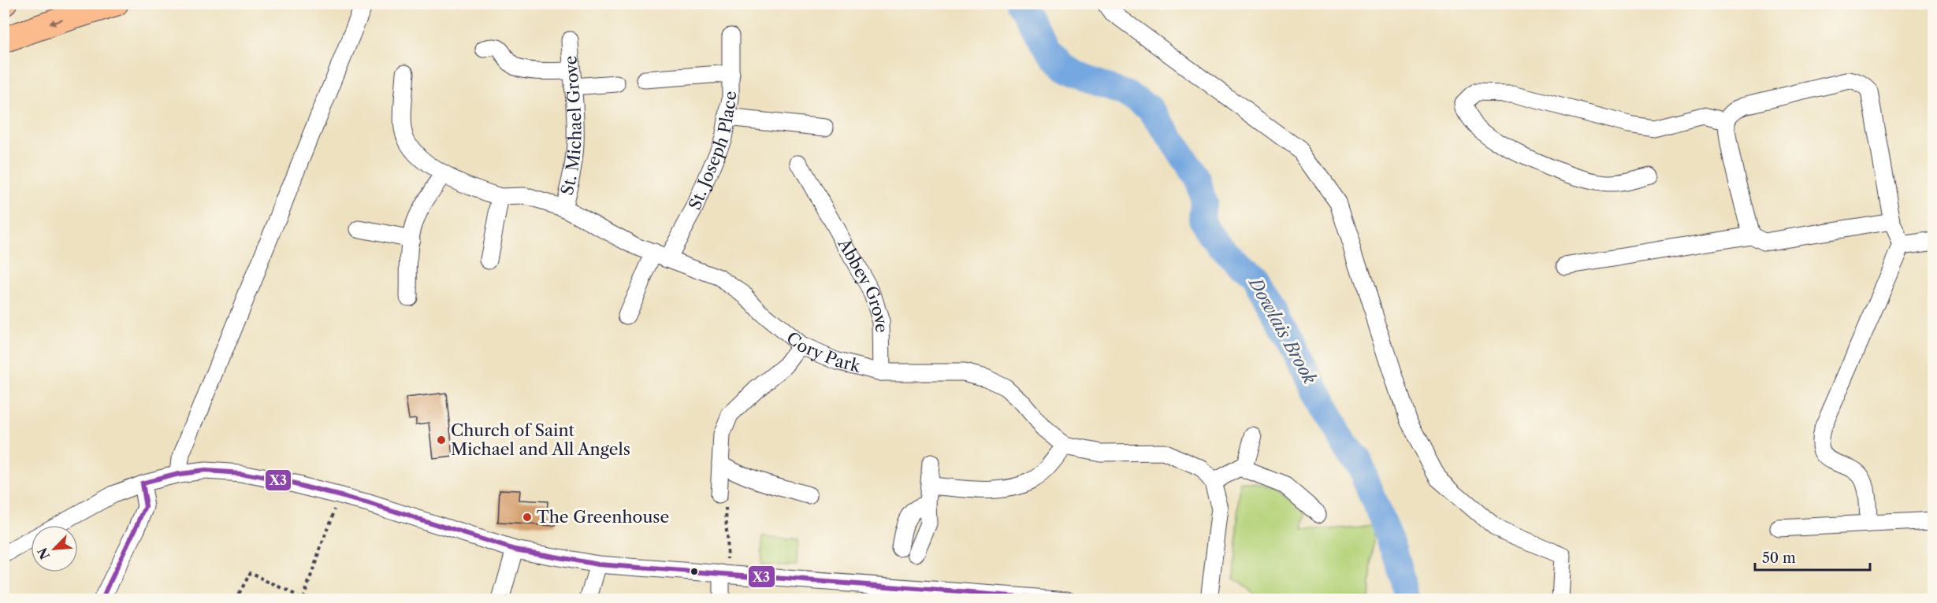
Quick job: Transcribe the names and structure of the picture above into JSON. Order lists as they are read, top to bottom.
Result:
{
  "streets": {
    "street": [
      "St. Michael Grove",
      "St. Joseph Place",
      "Abbey Grove",
      "Cory Park"
    ]
  },
  "crossings": [
    ["St. Michael Grove", "Cory Park"],
    ["St. Joseph Place", "Cory Park"],
    ["Abbey Grove", "Cory Park"]
  ],
  "water": ["Dowlais Brook"],
  "places": ["Church of Saint Michael and All Angels", "The Greenhouse"],
  "lines": ["transit line X3"],
  "scale_bar": "50 m",
  "north": "bottom left"
}
